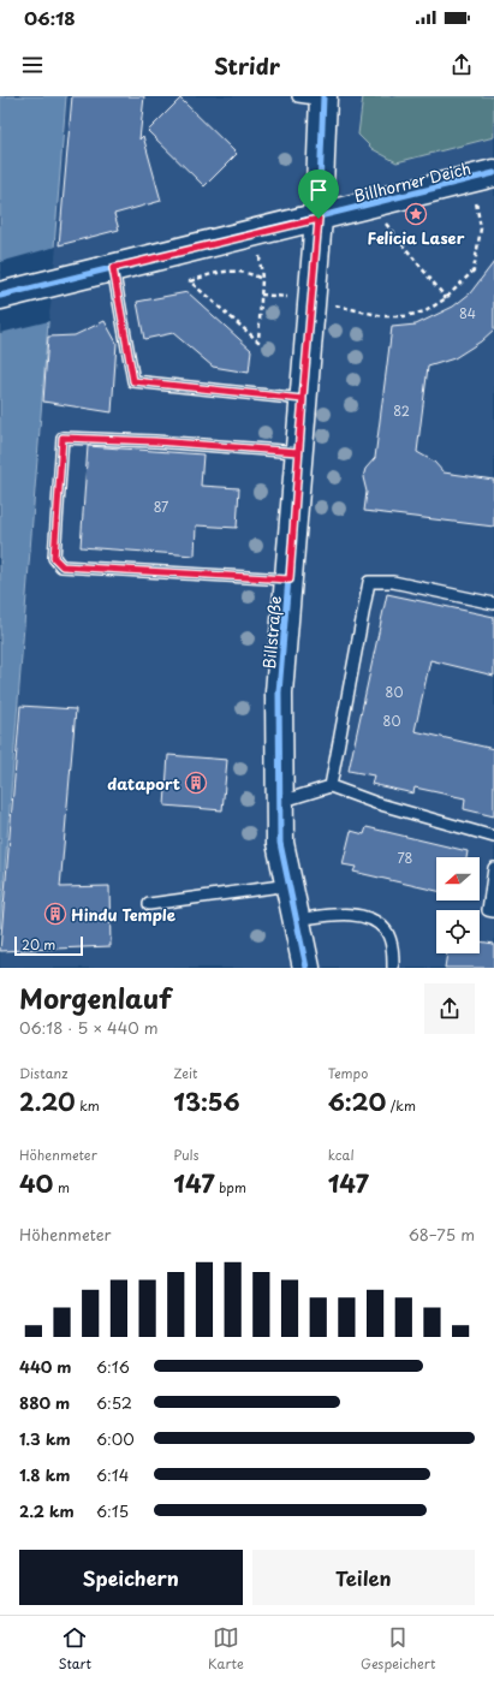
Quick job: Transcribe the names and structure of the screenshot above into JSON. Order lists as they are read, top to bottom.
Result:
{
  "streets": {
    "main road": ["Billhorner Deich", "Billstraße"]
  },
  "crossings": [
    ["Billhorner Deich", "Billstraße"]
  ],
  "places": {
    "place": ["Felicia Laser"],
    "building": ["dataport", "Hindu Temple"]
  },
  "house_numbers": [
    "84",
    "82",
    "87",
    "80",
    "80",
    "78"
  ],
  "scale_bar": "20 m",
  "north": "left",
  "page": {
    "status": "06:18",
    "header": "Stridr",
    "scale": "20 m",
    "heading": ["Morgenlauf", "06:18 · 5 × 440 m"],
    "stats": [
      ["Distanz", "2.20 km"],
      ["Zeit", "13:56"],
      ["Tempo", "6:20 /km"],
      ["Höhenmeter", "40 m"],
      ["Puls", "147 bpm"],
      ["kcal", "147"]
    ],
    "chart": ["Höhenmeter", "68–75 m"],
    "list": [
      {
        "name": "440 m",
        "note": "6:16"
      },
      {
        "name": "880 m",
        "note": "6:52"
      },
      {
        "name": "1.3 km",
        "note": "6:00"
      },
      {
        "name": "1.8 km",
        "note": "6:14"
      },
      {
        "name": "2.2 km",
        "note": "6:15"
      }
    ],
    "buttons": ["Speichern", "Teilen"],
    "tabs": ["Start", "Karte", "Gespeichert"]
  }
}
